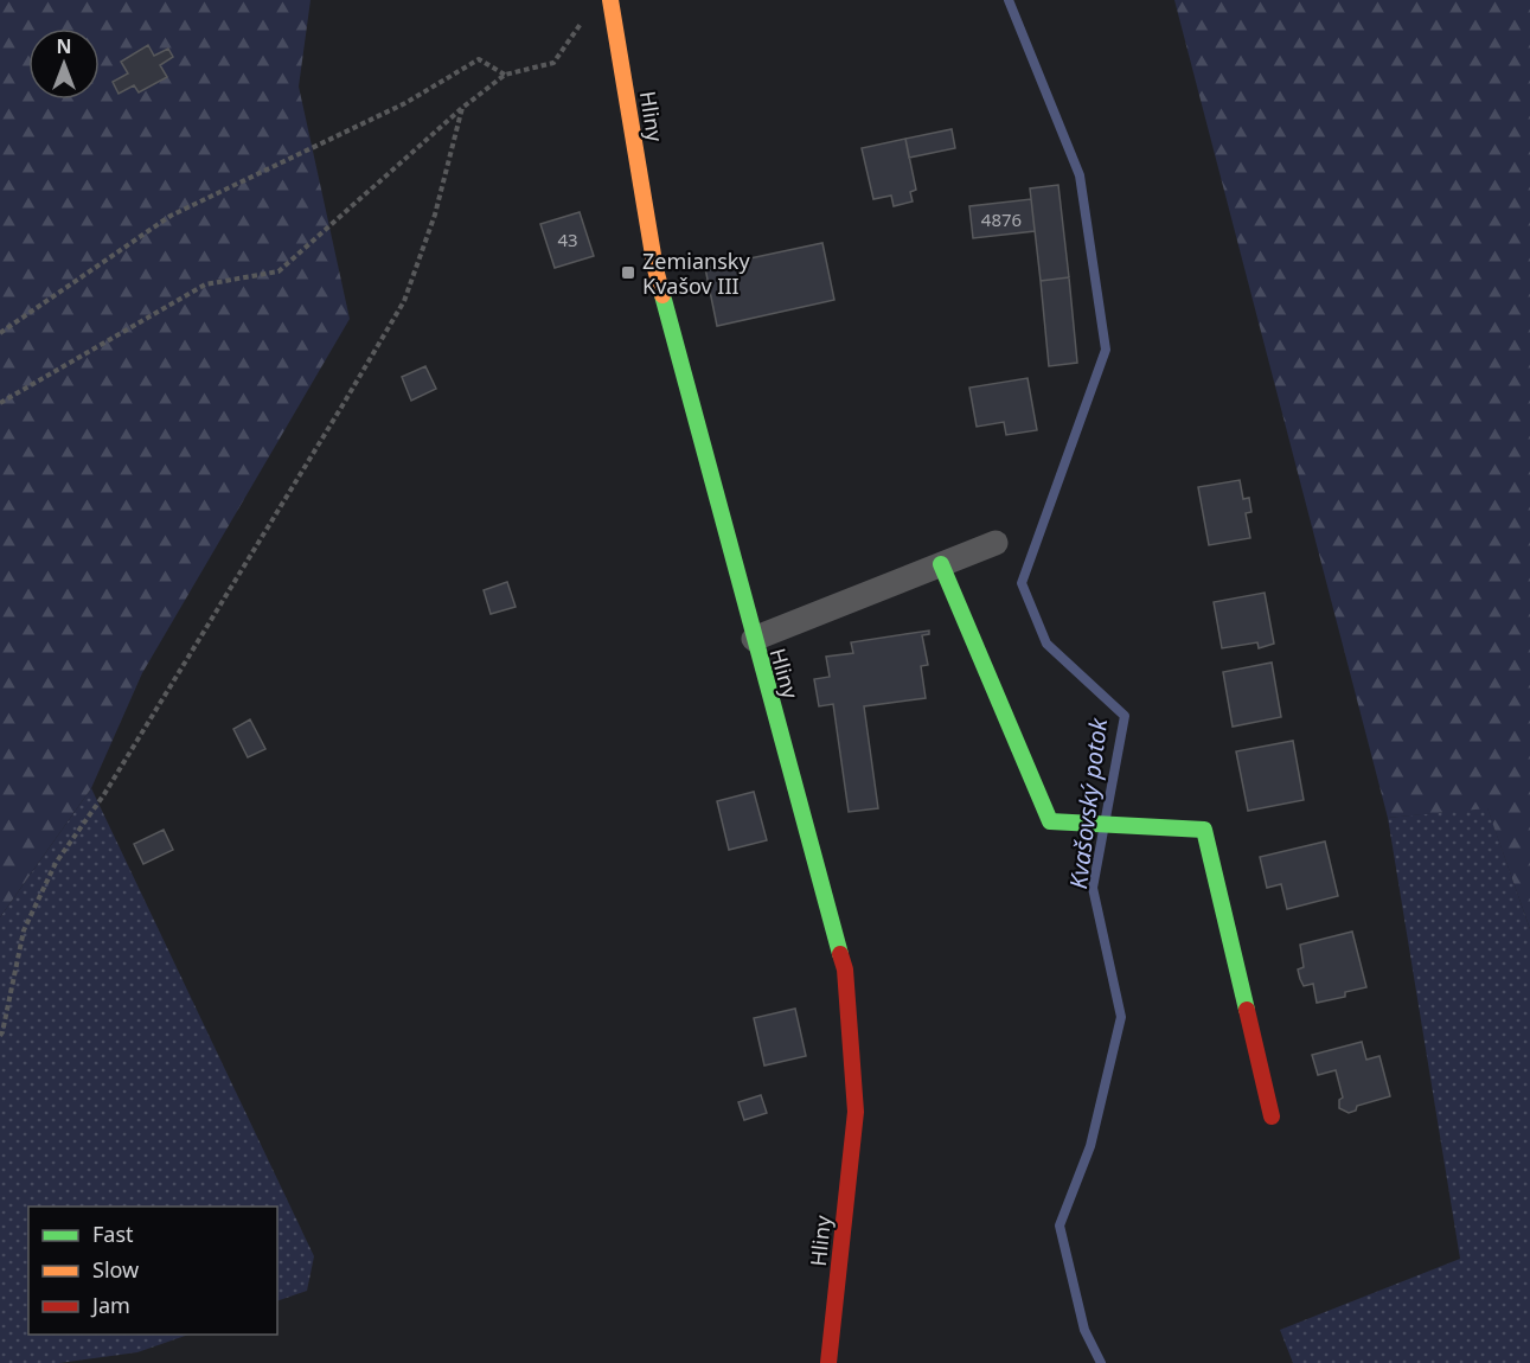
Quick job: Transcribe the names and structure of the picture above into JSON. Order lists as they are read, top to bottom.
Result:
{
  "streets": {
    "street": ["Hliny"]
  },
  "water": ["Kvašovský potok"],
  "places": {
    "transit": ["Zemiansky Kvašov III"]
  },
  "house_numbers": ["4876", "43"],
  "legend": ["Fast", "Slow", "Jam"],
  "north": "top"
}
